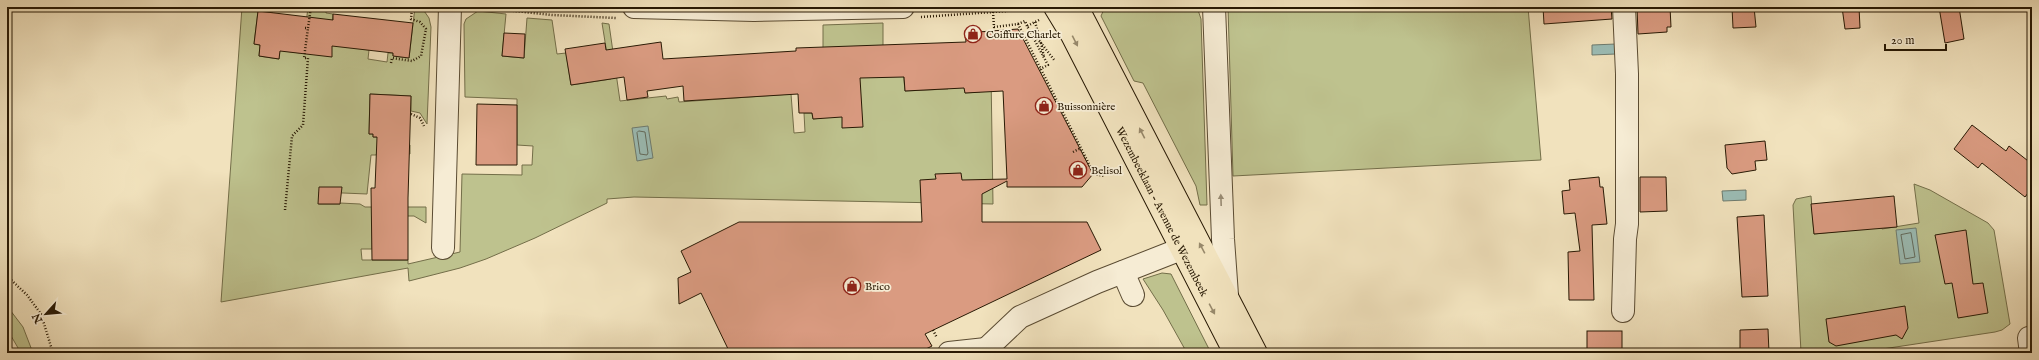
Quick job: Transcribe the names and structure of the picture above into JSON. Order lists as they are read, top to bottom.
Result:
{
  "streets": {
    "main road": ["Wezembeeklaan - Avenue de Wezembeek"]
  },
  "places": {
    "shop": [
      "Coiffure Charlet",
      "Buissonnière",
      "Belisol",
      "Brico"
    ]
  },
  "scale_bar": "20 m",
  "north": "bottom left"
}
